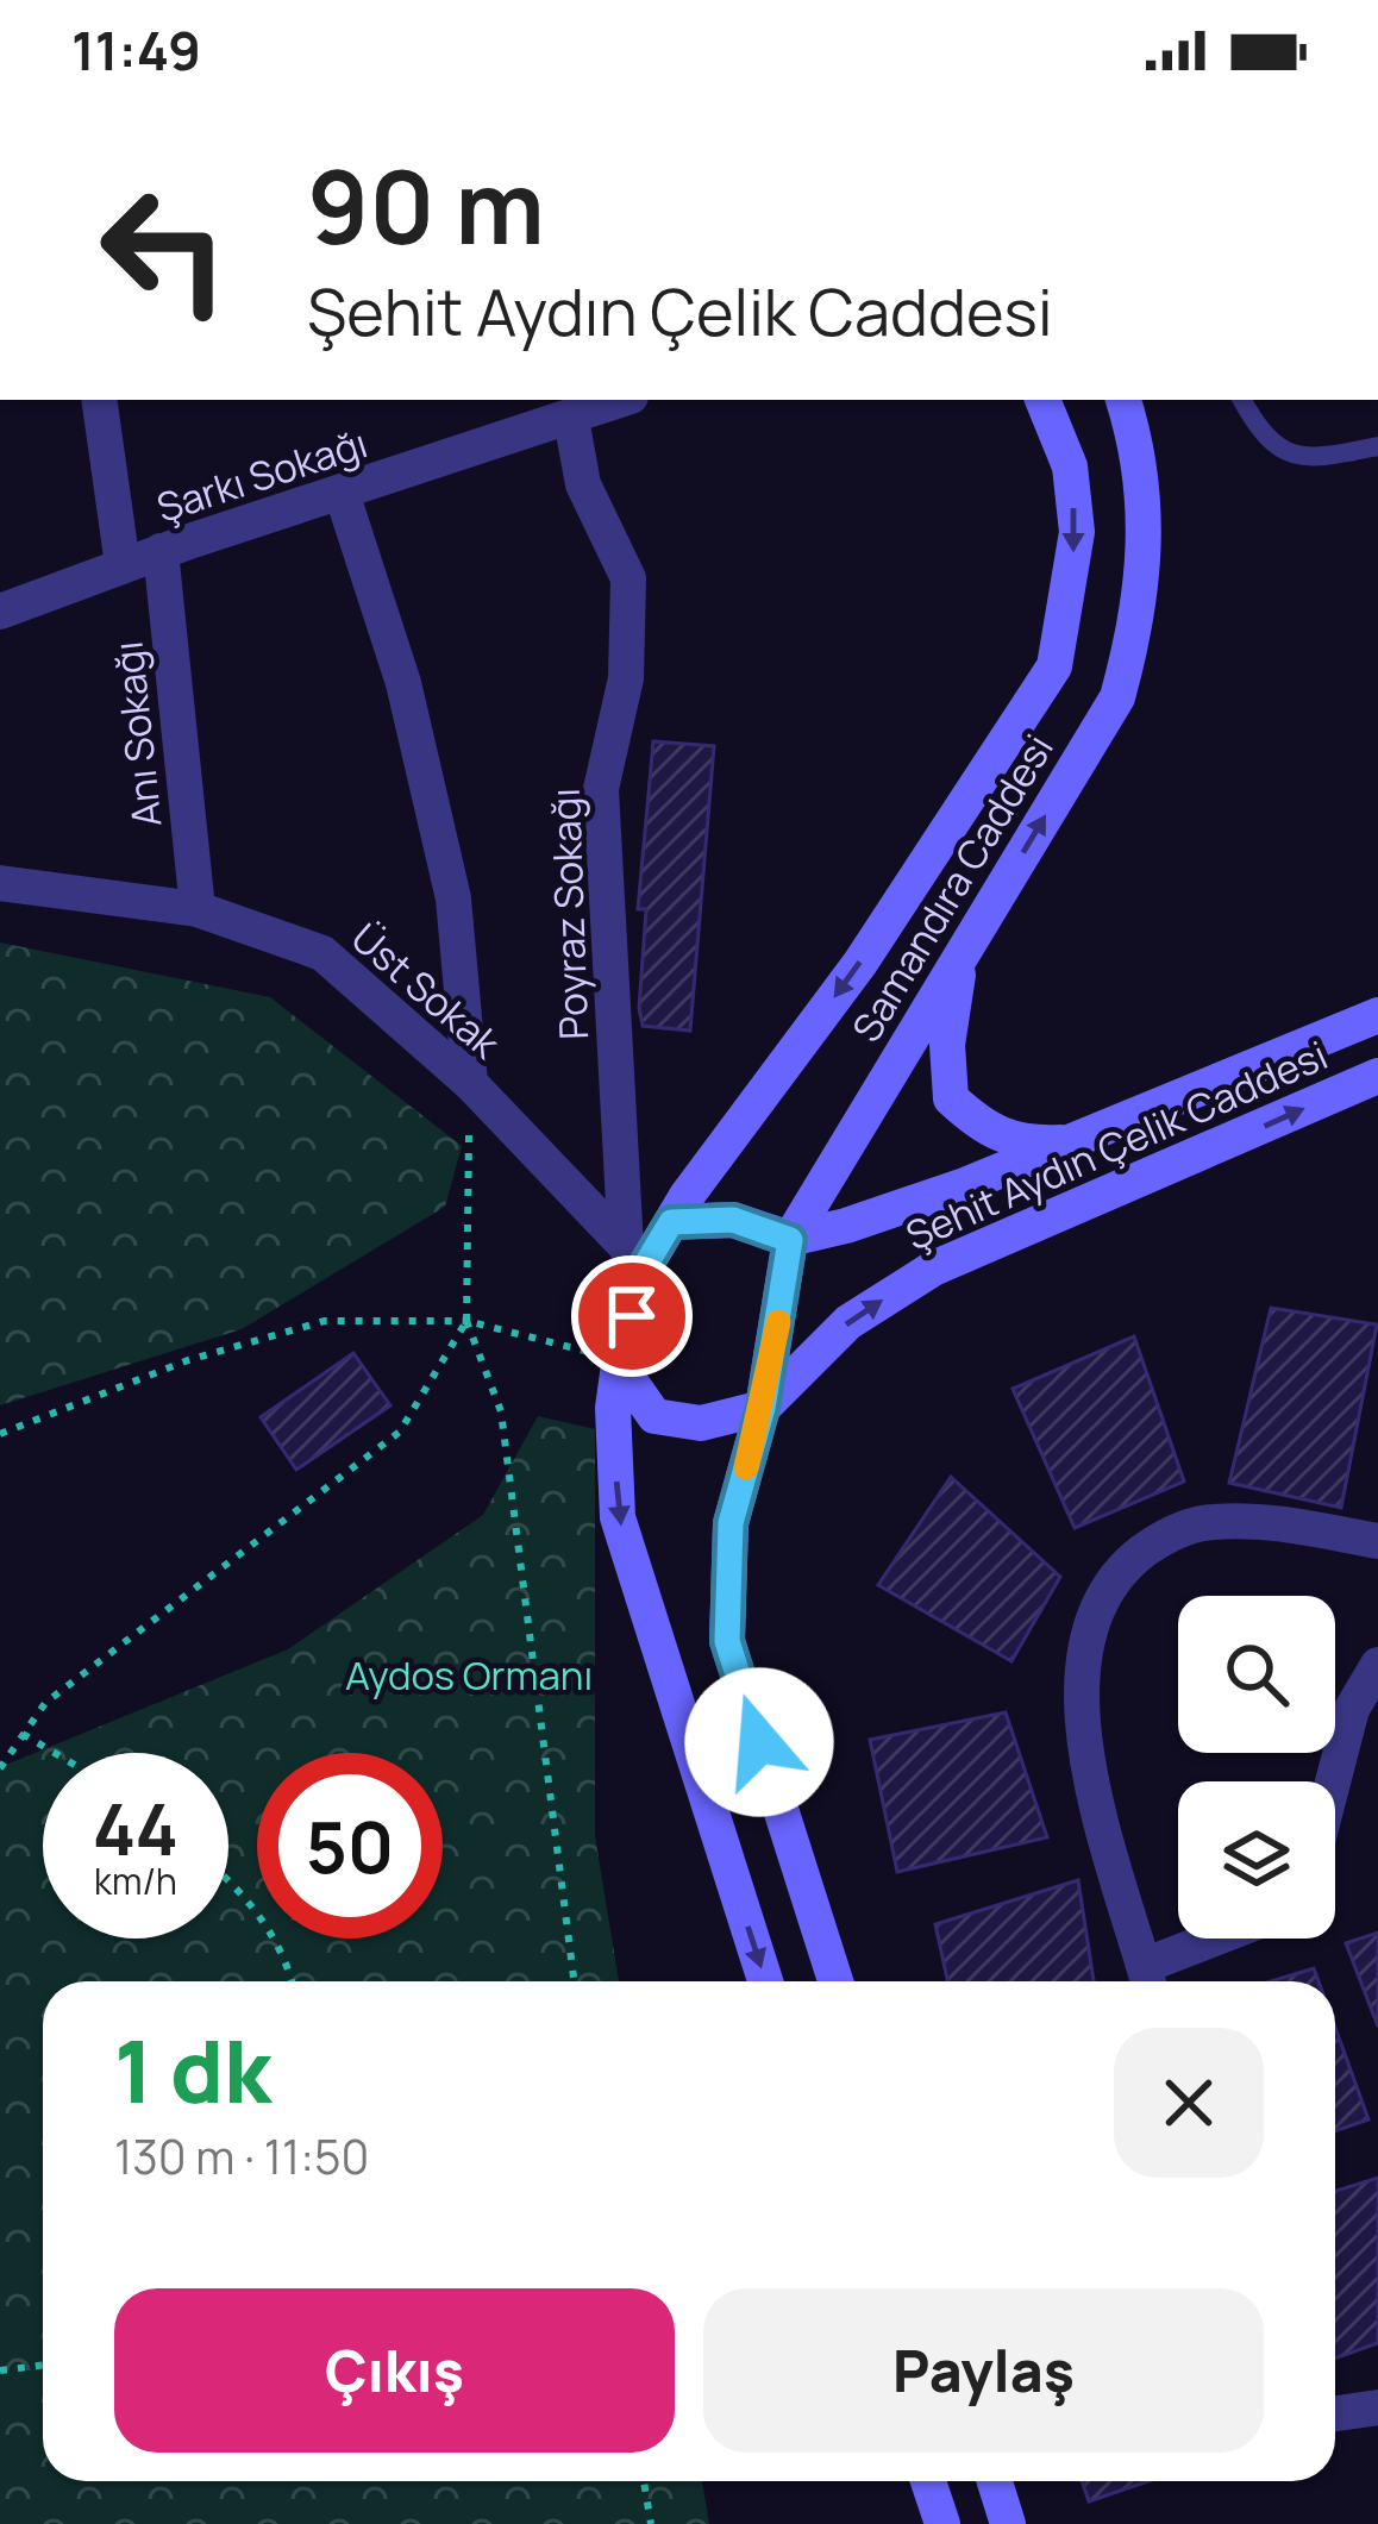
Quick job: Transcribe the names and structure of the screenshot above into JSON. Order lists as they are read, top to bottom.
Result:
{
  "streets": {
    "main road": ["Samandıra Caddesi", "Şehit Aydın Çelik Caddesi"],
    "street": [
      "Şarkı Sokağı",
      "Anı Sokağı",
      "Poyraz Sokağı",
      "Üst Sokak"
    ]
  },
  "crossings": [
    ["Şarkı Sokağı", "Anı Sokağı"],
    ["Şarkı Sokağı", "Poyraz Sokağı"],
    ["Anı Sokağı", "Üst Sokak"],
    ["Samandıra Caddesi", "Poyraz Sokağı"],
    ["Samandıra Caddesi", "Üst Sokak"],
    ["Samandıra Caddesi", "Şehit Aydın Çelik Caddesi"],
    ["Poyraz Sokağı", "Üst Sokak"],
    ["Poyraz Sokağı", "Şehit Aydın Çelik Caddesi"],
    ["Üst Sokak", "Şehit Aydın Çelik Caddesi"]
  ],
  "parks": ["Aydos Ormanı"],
  "page": {
    "status": "11:49",
    "turn": ["90 m", "Şehit Aydın Çelik Caddesi"],
    "speed": "44 km/h",
    "limit": "50",
    "heading": ["1 dk", "130 m · 11:50"],
    "buttons": ["Çıkış", "Paylaş"]
  }
}
